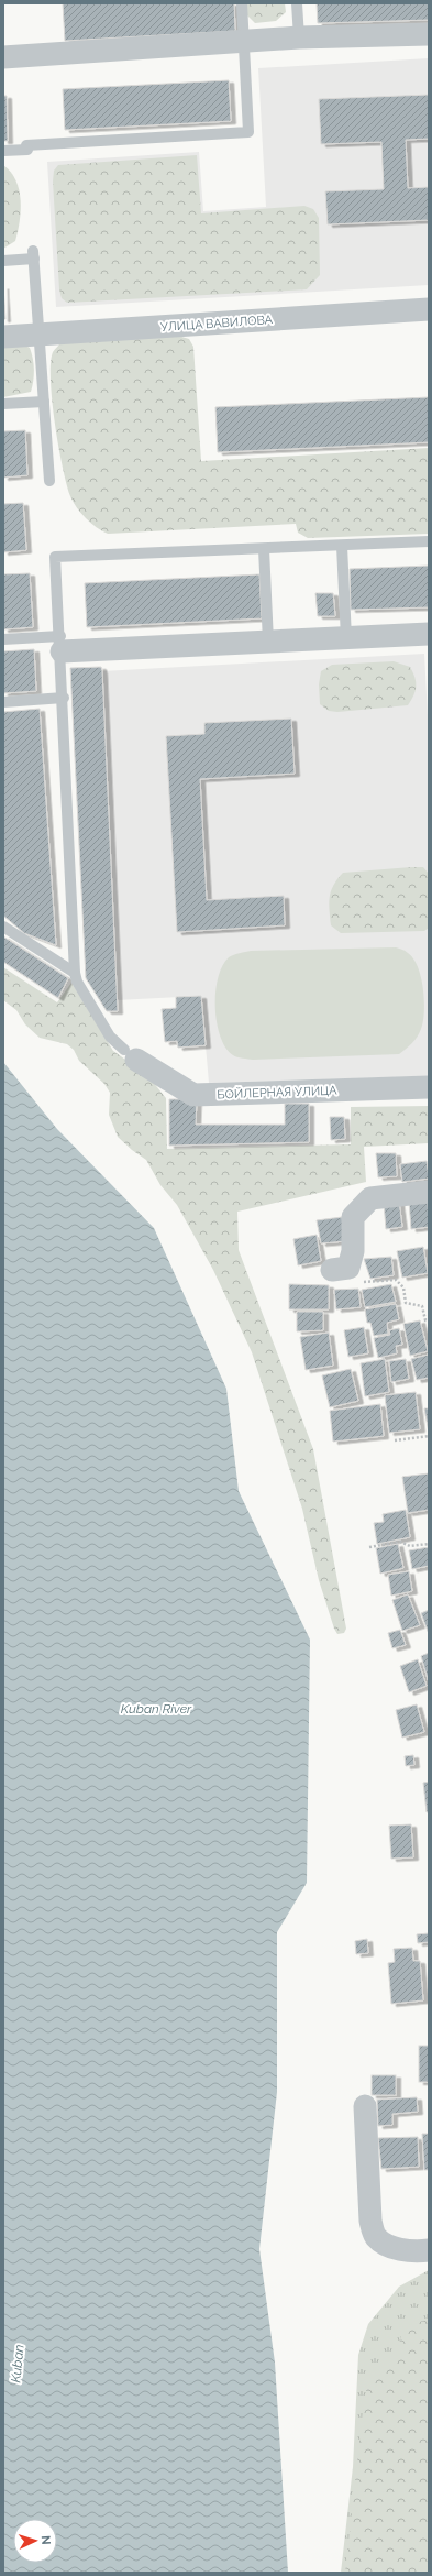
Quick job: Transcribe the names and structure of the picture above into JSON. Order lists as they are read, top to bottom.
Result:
{
  "streets": {
    "street": ["УЛИЦА ВАВИЛОВА", "БОЙЛЕРНАЯ УЛИЦА"]
  },
  "water": ["Kuban River", "Kuban"],
  "north": "right"
}
